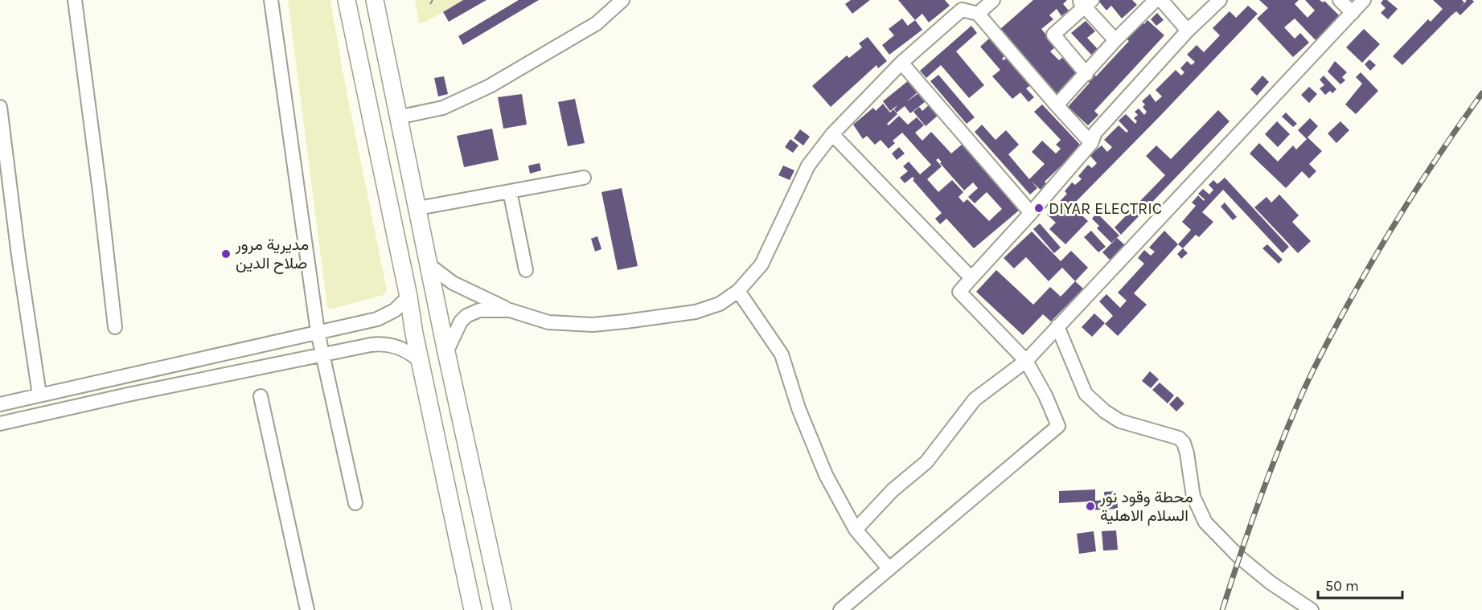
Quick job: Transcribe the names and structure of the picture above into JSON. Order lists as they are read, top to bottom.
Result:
{
  "places": ["DIYAR ELECTRIC", "مديرية مرور صلاح الدين", "محطة وقود نور السلام الاهلية"],
  "scale_bar": "50 m"
}
